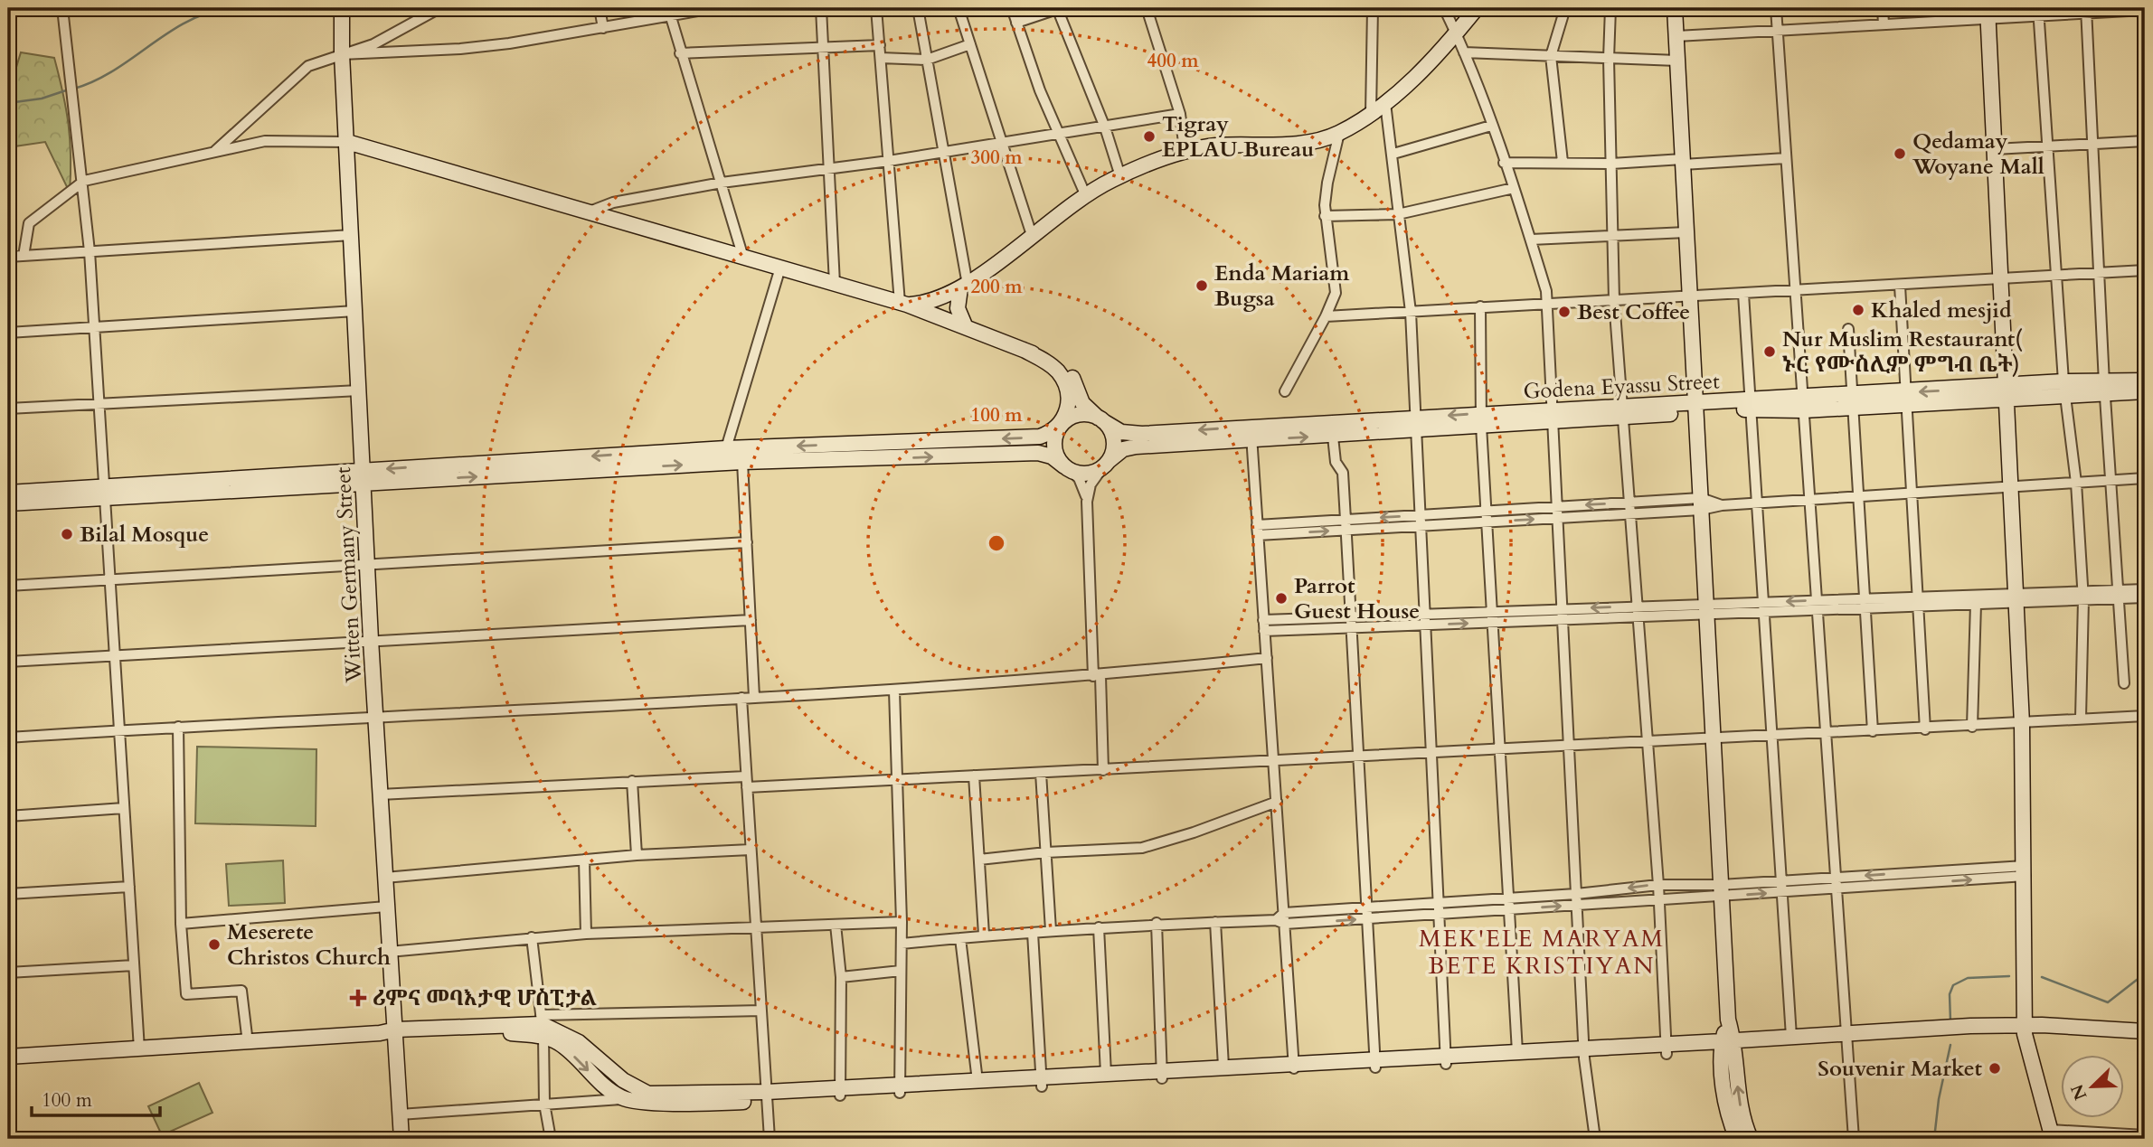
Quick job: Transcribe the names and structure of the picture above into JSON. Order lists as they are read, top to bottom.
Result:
{
  "streets": {
    "street": ["Godena Eyassu Street", "Witten Germany Street"]
  },
  "districts": ["MEK'ELE MARYAM BETE KRISTIYAN"],
  "places": {
    "other": [
      "Tigray EPLAU Bureau",
      "Qedamay Woyane Mall",
      "Enda Mariam Bugsa",
      "Khaled mesjid",
      "Best Coffee",
      "Nur Muslim Restaurant( ኑር የሙስሊም ምግብ ቤት)",
      "Bilal Mosque",
      "Parrot Guest House",
      "Meserete Christos Church",
      "Souvenir Market"
    ],
    "health": ["ሪምና መባእታዊ ሆስፒታል"]
  },
  "scale_bar": "100 m",
  "north": "bottom left",
  "rings": [
    "400 m",
    "300 m",
    "200 m",
    "100 m"
  ]
}
